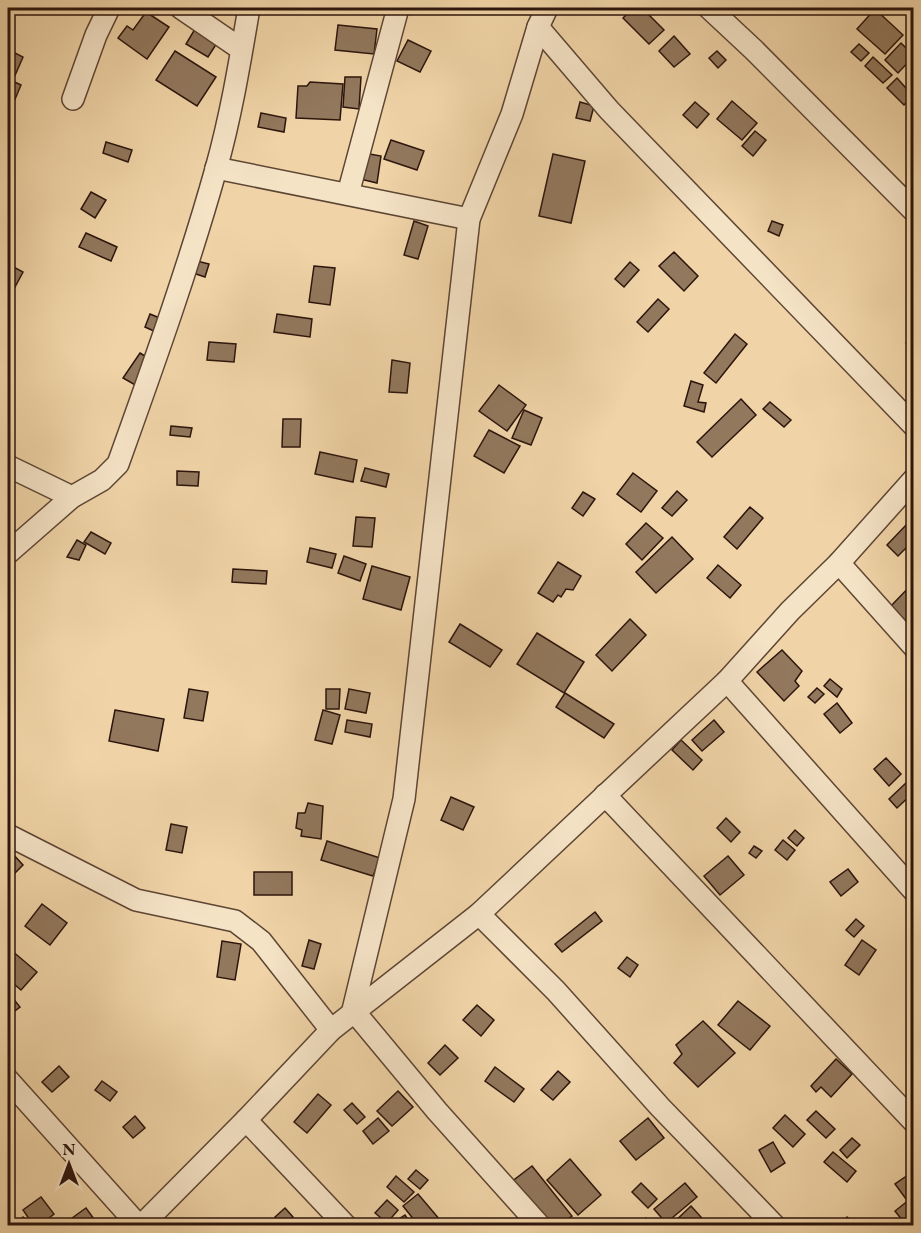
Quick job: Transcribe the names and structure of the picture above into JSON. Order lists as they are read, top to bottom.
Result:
{
  "north": "top"
}
